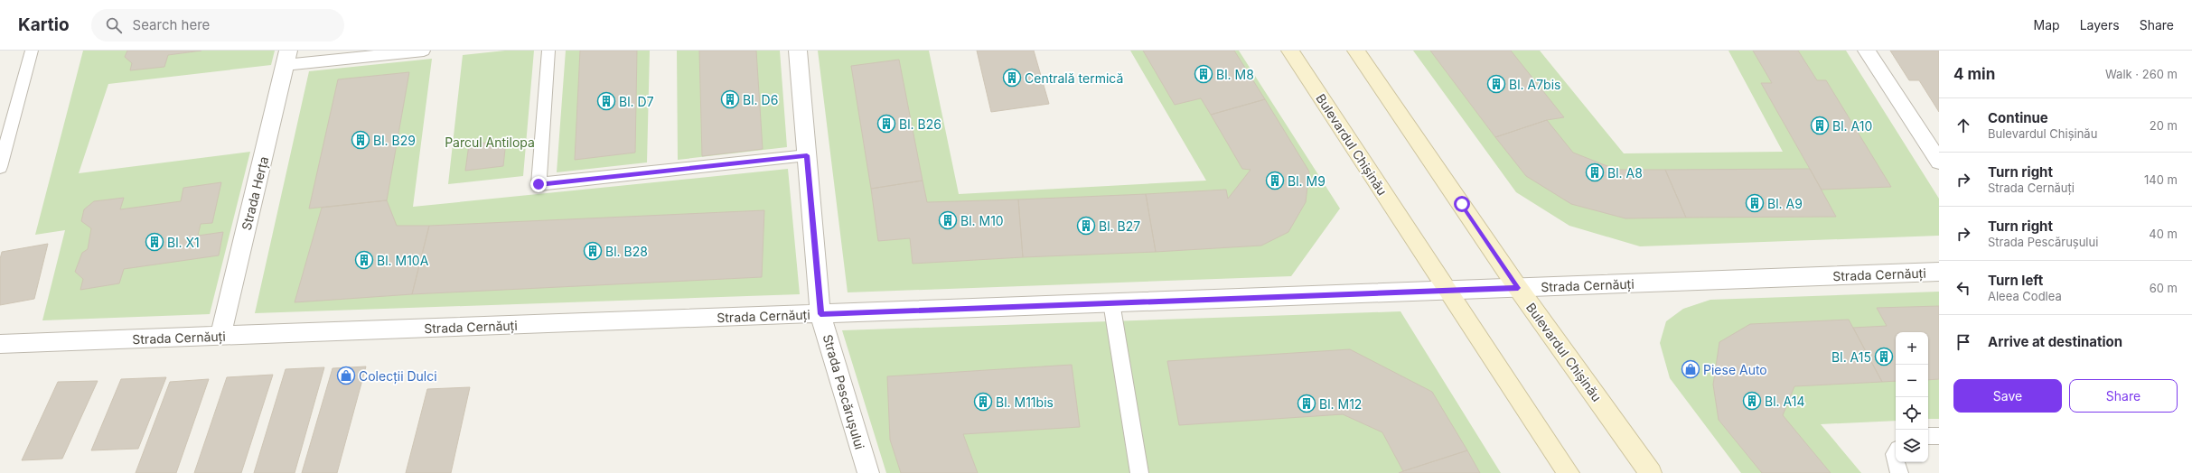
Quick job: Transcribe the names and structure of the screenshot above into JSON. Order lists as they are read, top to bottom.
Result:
{
  "streets": {
    "main road": ["Bulevardul Chișinău"],
    "street": ["Strada Herța", "Strada Cernăuți", "Strada Pescărușului"]
  },
  "crossings": [
    ["Bulevardul Chișinău", "Strada Cernăuți"],
    ["Strada Herța", "Strada Cernăuți"],
    ["Strada Cernăuți", "Strada Pescărușului"]
  ],
  "parks": ["Parcul Antilopa"],
  "places": {
    "building": [
      "Bl. M8",
      "Centrală termică",
      "Bl. A7bis",
      "Bl. D6",
      "Bl. D7",
      "Bl. B26",
      "Bl. A10",
      "Bl. B29",
      "Bl. A8",
      "Bl. M9",
      "Bl. A9",
      "Bl. M10",
      "Bl. B27",
      "Bl. X1",
      "Bl. B28",
      "Bl. M10A",
      "Bl. A15",
      "Bl. A14",
      "Bl. M11bis",
      "Bl. M12"
    ],
    "shop": ["Piese Auto", "Colecții Dulci"]
  },
  "page": {
    "header": "Kartio",
    "search": "Search here",
    "nav": ["Map", "Layers", "Share"],
    "heading": ["4 min", "Walk · 260 m"],
    "list": [
      ["Continue", "Bulevardul Chișinău", "20 m"],
      ["Turn right", "Strada Cernăuți", "140 m"],
      ["Turn right", "Strada Pescărușului", "40 m"],
      ["Turn left", "Aleea Codlea", "60 m"],
      "Arrive at destination"
    ],
    "map_buttons": ["+", "−"],
    "buttons": ["Save", "Share"]
  }
}
